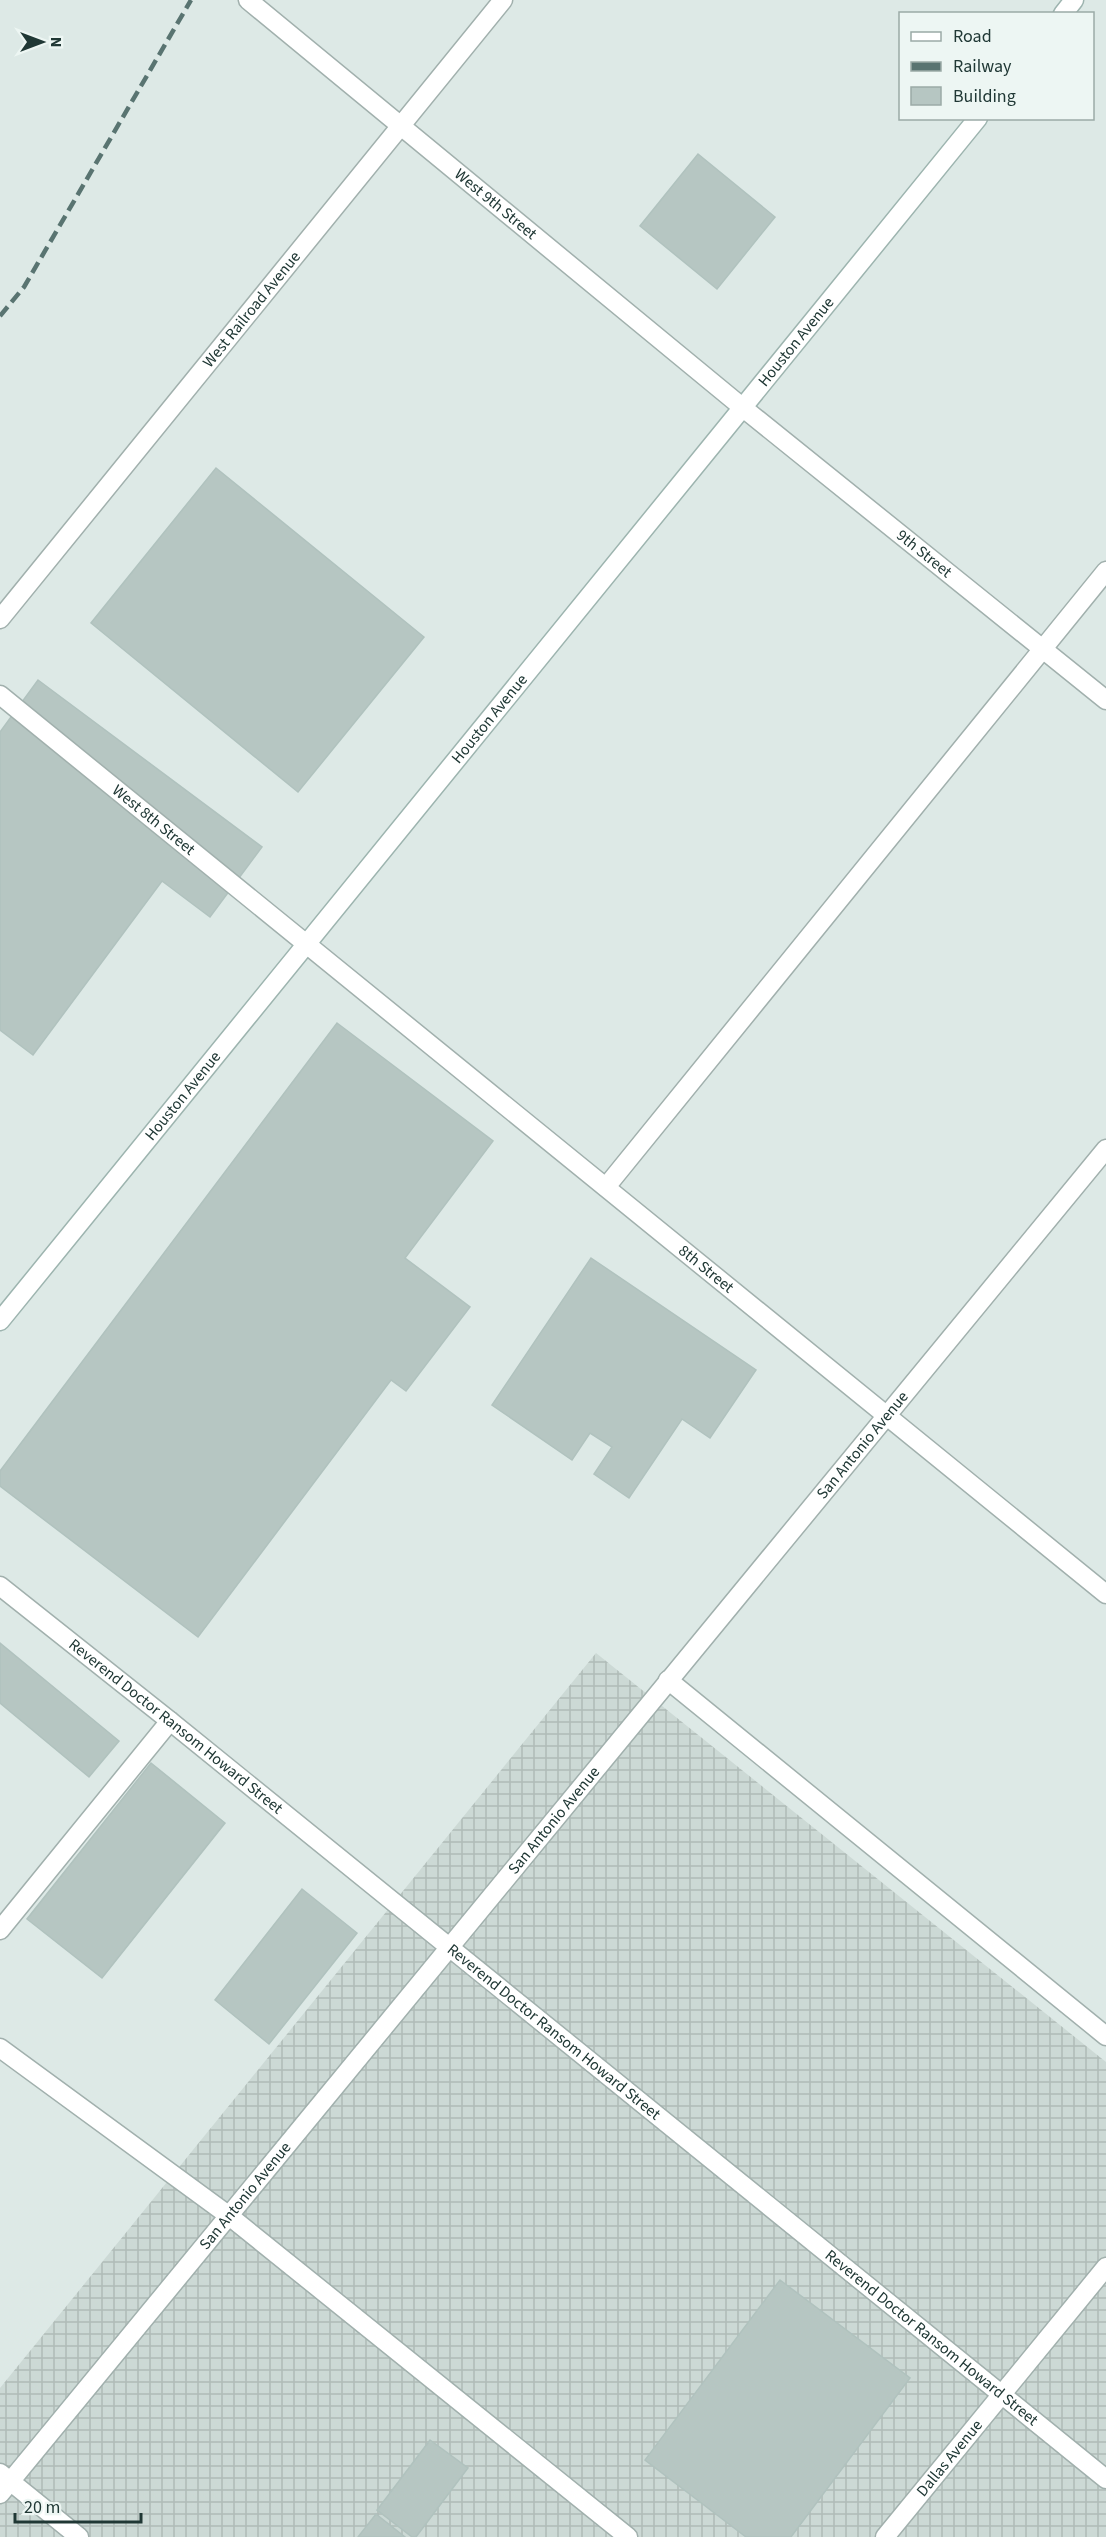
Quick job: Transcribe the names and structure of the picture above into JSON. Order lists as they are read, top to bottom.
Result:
{
  "streets": {
    "street": [
      "West 9th Street",
      "West Railroad Avenue",
      "Houston Avenue",
      "9th Street",
      "West 8th Street",
      "8th Street",
      "San Antonio Avenue",
      "Reverend Doctor Ransom Howard Street",
      "Dallas Avenue"
    ]
  },
  "crossings": [
    ["West 9th Street", "West Railroad Avenue"],
    ["West 9th Street", "Houston Avenue"],
    ["West 9th Street", "9th Street"],
    ["Houston Avenue", "9th Street"],
    ["Houston Avenue", "West 8th Street"],
    ["Houston Avenue", "8th Street"],
    ["West 8th Street", "8th Street"],
    ["8th Street", "San Antonio Avenue"],
    ["San Antonio Avenue", "Reverend Doctor Ransom Howard Street"],
    ["Reverend Doctor Ransom Howard Street", "Dallas Avenue"]
  ],
  "legend": ["Road", "Railway", "Building"],
  "scale_bar": "20 m",
  "north": "right"
}
